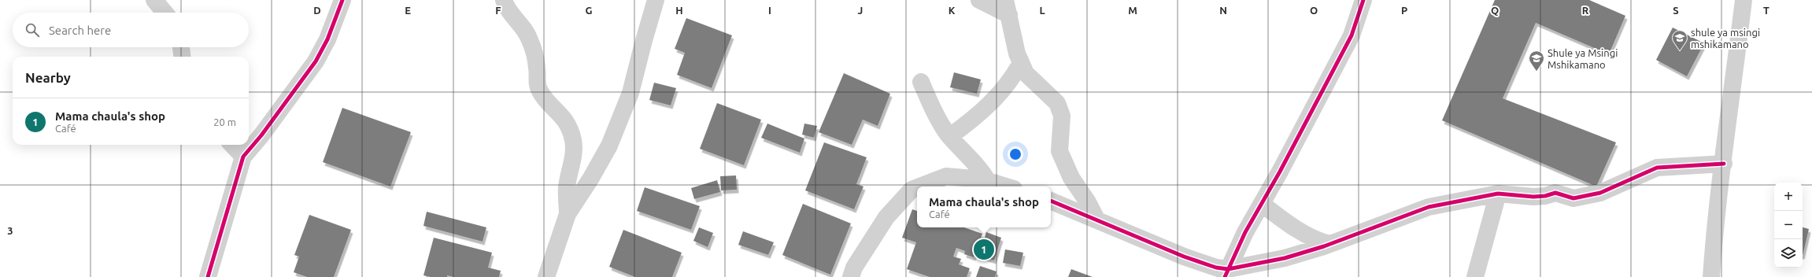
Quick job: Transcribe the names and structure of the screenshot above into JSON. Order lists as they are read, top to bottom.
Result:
{
  "places": {
    "school or university": ["shule ya msingi mshikamano", "Shule ya Msingi Mshikamano"]
  },
  "page": {
    "search": "Search here",
    "heading": "Nearby",
    "list": [
      {
        "mark": "1",
        "name": "Mama chaula's shop",
        "note": "Café",
        "value": "20 m"
      }
    ],
    "map_buttons": ["+", "−"],
    "popup": ["Mama chaula's shop", "Café"],
    "pins": "1"
  },
  "grid": {
    "columns": [
      "D",
      "E",
      "F",
      "G",
      "H",
      "I",
      "J",
      "K",
      "L",
      "M",
      "N",
      "O",
      "P",
      "Q",
      "R",
      "S",
      "T"
    ],
    "rows": ["3"]
  }
}
